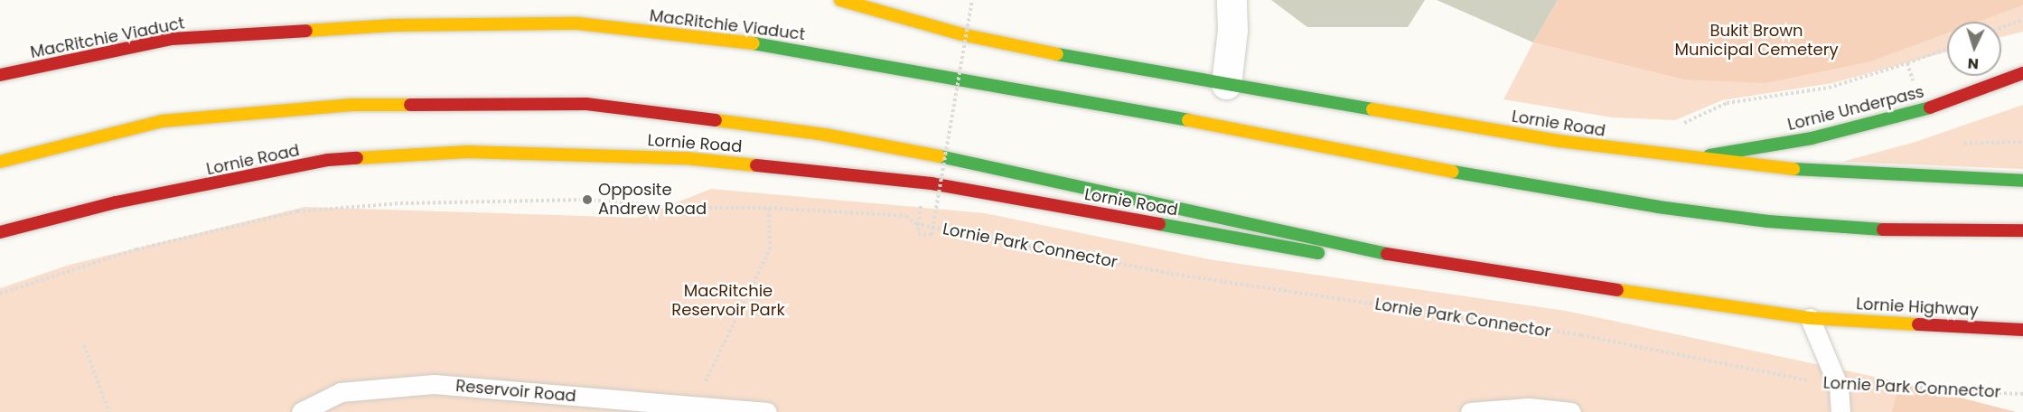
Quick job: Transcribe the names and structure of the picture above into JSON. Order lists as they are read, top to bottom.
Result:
{
  "streets": {
    "main road": [
      "MacRitchie Viaduct",
      "Lornie Underpass",
      "Lornie Road",
      "Lornie Highway"
    ],
    "lane": ["Reservoir Road"],
    "path": ["Lornie Park Connector"]
  },
  "crossings": [
    ["Lornie Underpass", "Lornie Road"],
    ["Lornie Road", "Lornie Highway"]
  ],
  "parks": ["Bukit Brown Municipal Cemetery", "MacRitchie Reservoir Park"],
  "places": ["Opposite Andrew Road"],
  "north": "bottom"
}
